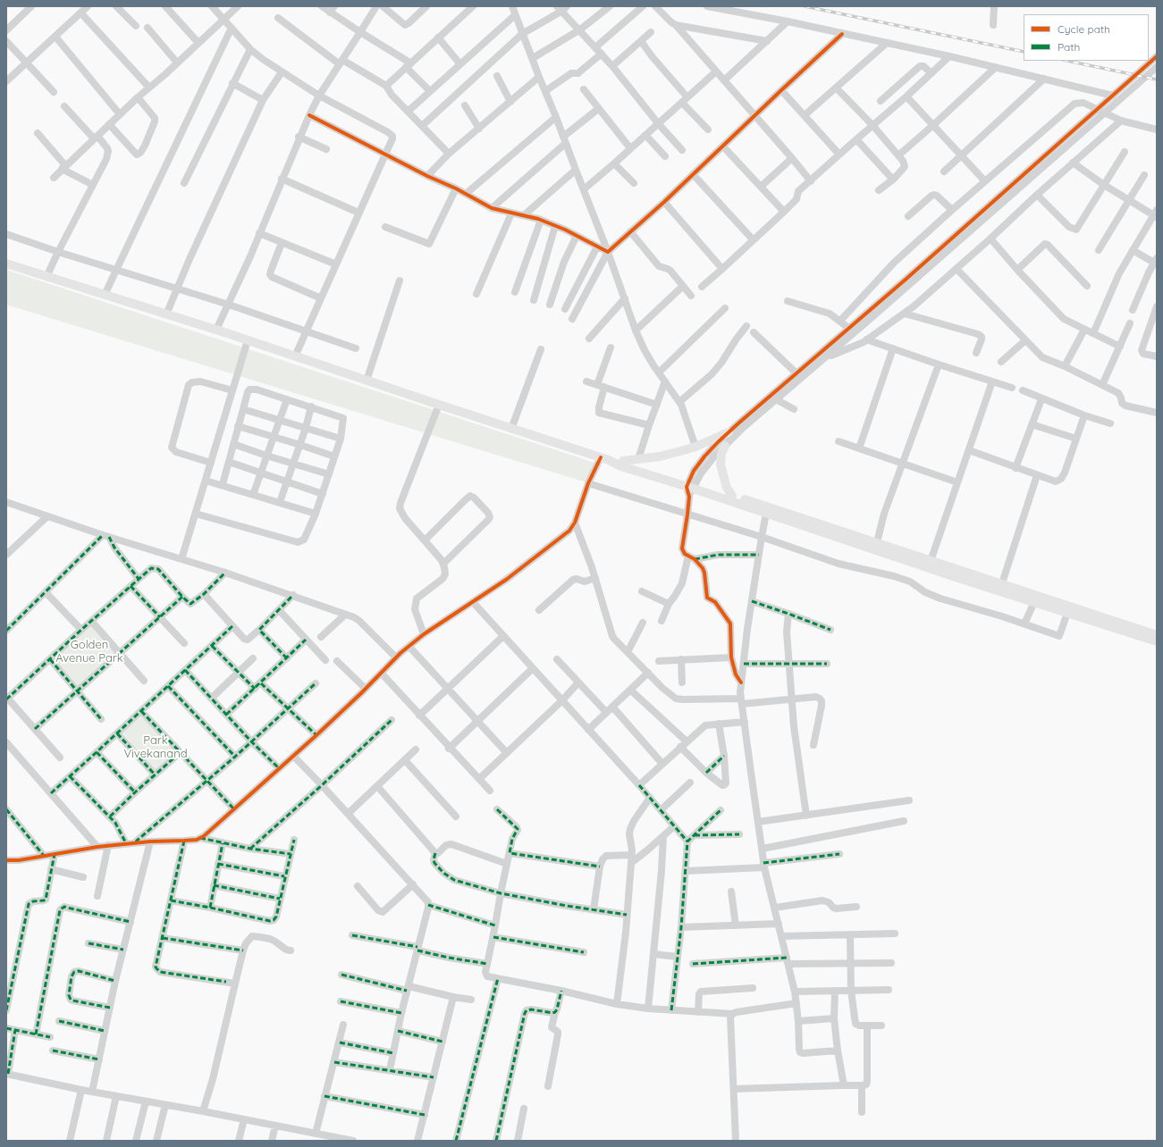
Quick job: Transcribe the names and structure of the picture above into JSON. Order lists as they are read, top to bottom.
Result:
{
  "parks": ["Golden Avenue Park", "Park Vivekanand"],
  "legend": ["Cycle path", "Path"]
}
